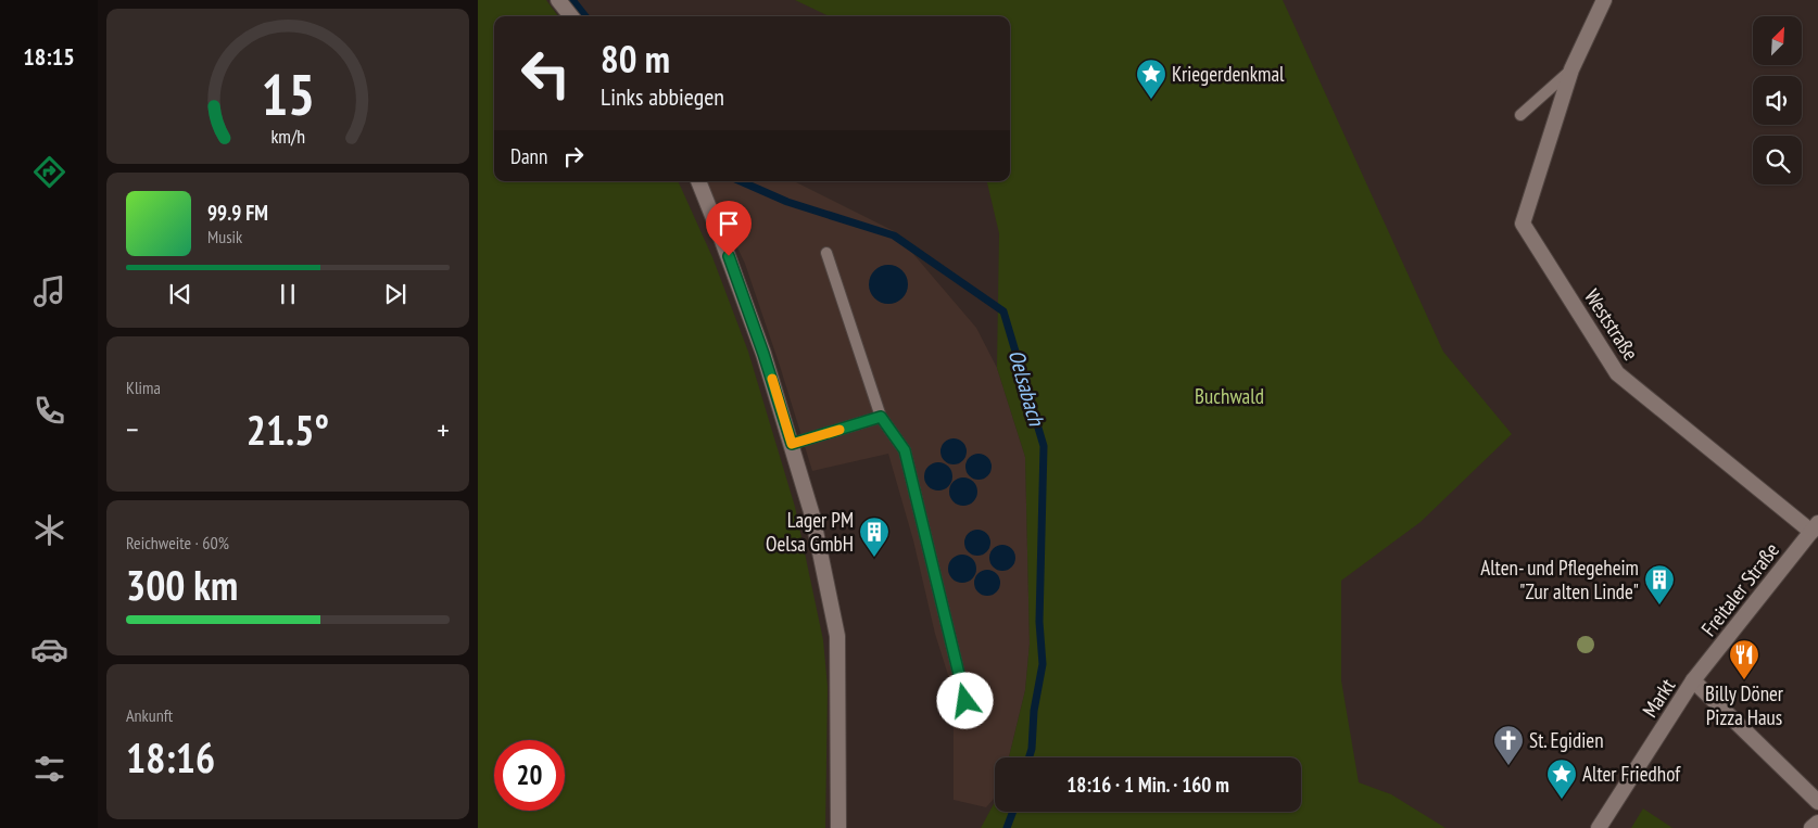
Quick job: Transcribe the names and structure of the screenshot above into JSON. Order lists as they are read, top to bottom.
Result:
{
  "streets": {
    "street": ["Weststraße", "Freitaler Straße", "Markt"]
  },
  "crossings": [
    ["Weststraße", "Freitaler Straße"],
    ["Freitaler Straße", "Markt"]
  ],
  "water": ["Oelsabach"],
  "parks": ["Buchwald"],
  "places": {
    "place": ["Kriegerdenkmal", "Alter Friedhof"],
    "building": ["Lager PM Oelsa GmbH", "Alten- und Pflegeheim \"Zur alten Linde\""],
    "restaurant": ["Billy Döner Pizza Haus"],
    "church": ["St. Egidien"]
  },
  "north": "top right",
  "page": {
    "tabs": "18:15",
    "turn": ["80 m", "Links abbiegen"],
    "then": "Dann",
    "song": ["99.9 FM", "Musik"],
    "tile": [
      "Klima",
      ["Reichweite · 60%", "300 km"],
      ["Ankunft", "18:16"]
    ],
    "heat": ["−", "21.5°", "+"],
    "limit": "20",
    "trip": "18:16 · 1 Min. · 160 m",
    "gauge": ["15", "km/h"]
  }
}
